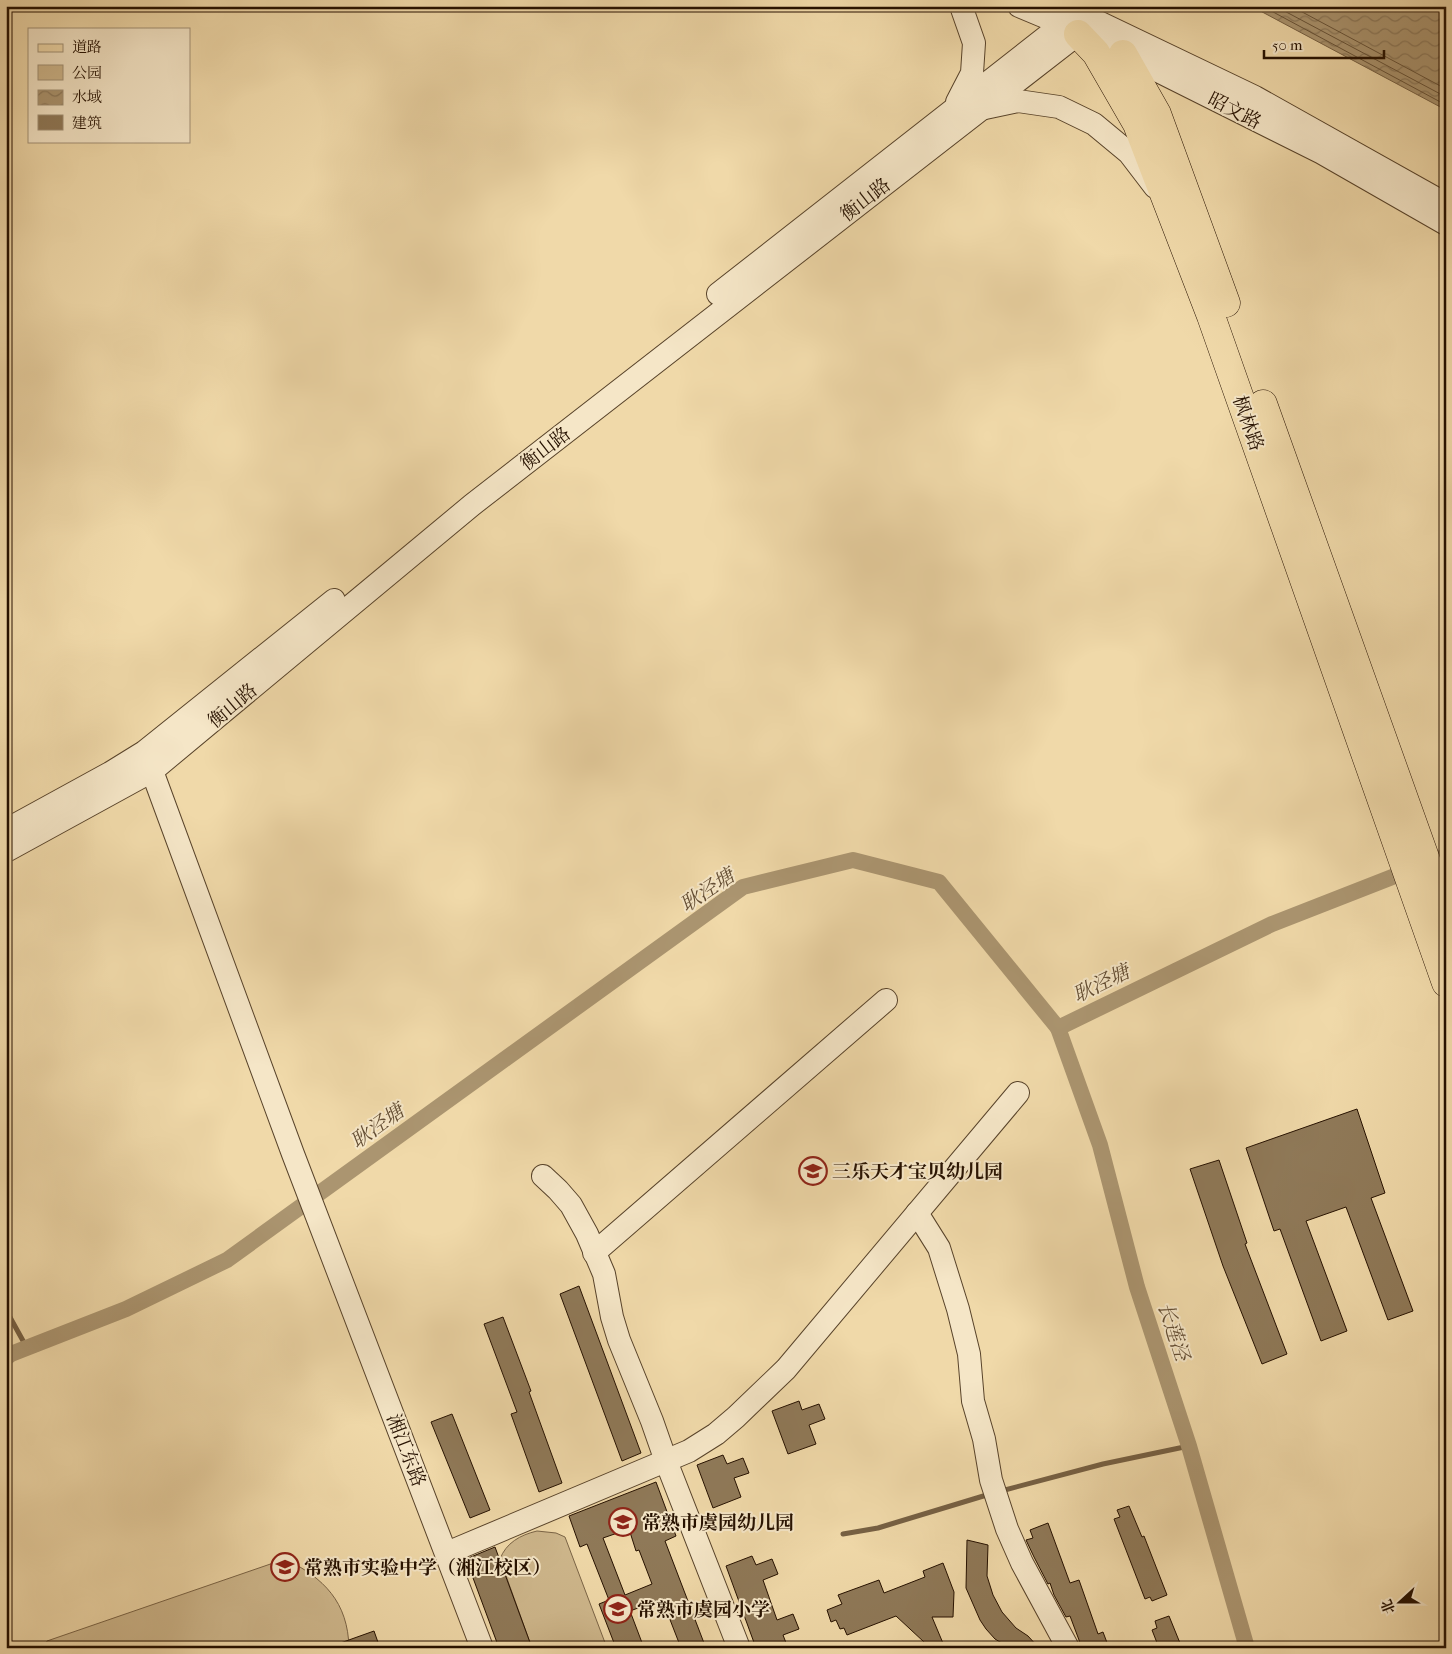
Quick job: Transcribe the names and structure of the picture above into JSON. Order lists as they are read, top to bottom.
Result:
{
  "streets": {
    "main road": ["枫林路"],
    "street": ["昭文路", "衡山路", "湘江东路"]
  },
  "crossings": [
    ["昭文路", "衡山路"],
    ["昭文路", "枫林路"],
    ["衡山路", "枫林路"],
    ["衡山路", "湘江东路"]
  ],
  "water": ["耿泾塘", "长莲泾"],
  "places": {
    "school or university": [
      "三乐天才宝贝幼儿园",
      "常熟市虞园幼儿园",
      "常熟市实验中学（湘江校区）",
      "常熟市虞园小学"
    ]
  },
  "legend": [
    "道路",
    "公园",
    "水域",
    "建筑"
  ],
  "scale_bar": "50 m",
  "north": "left"
}
